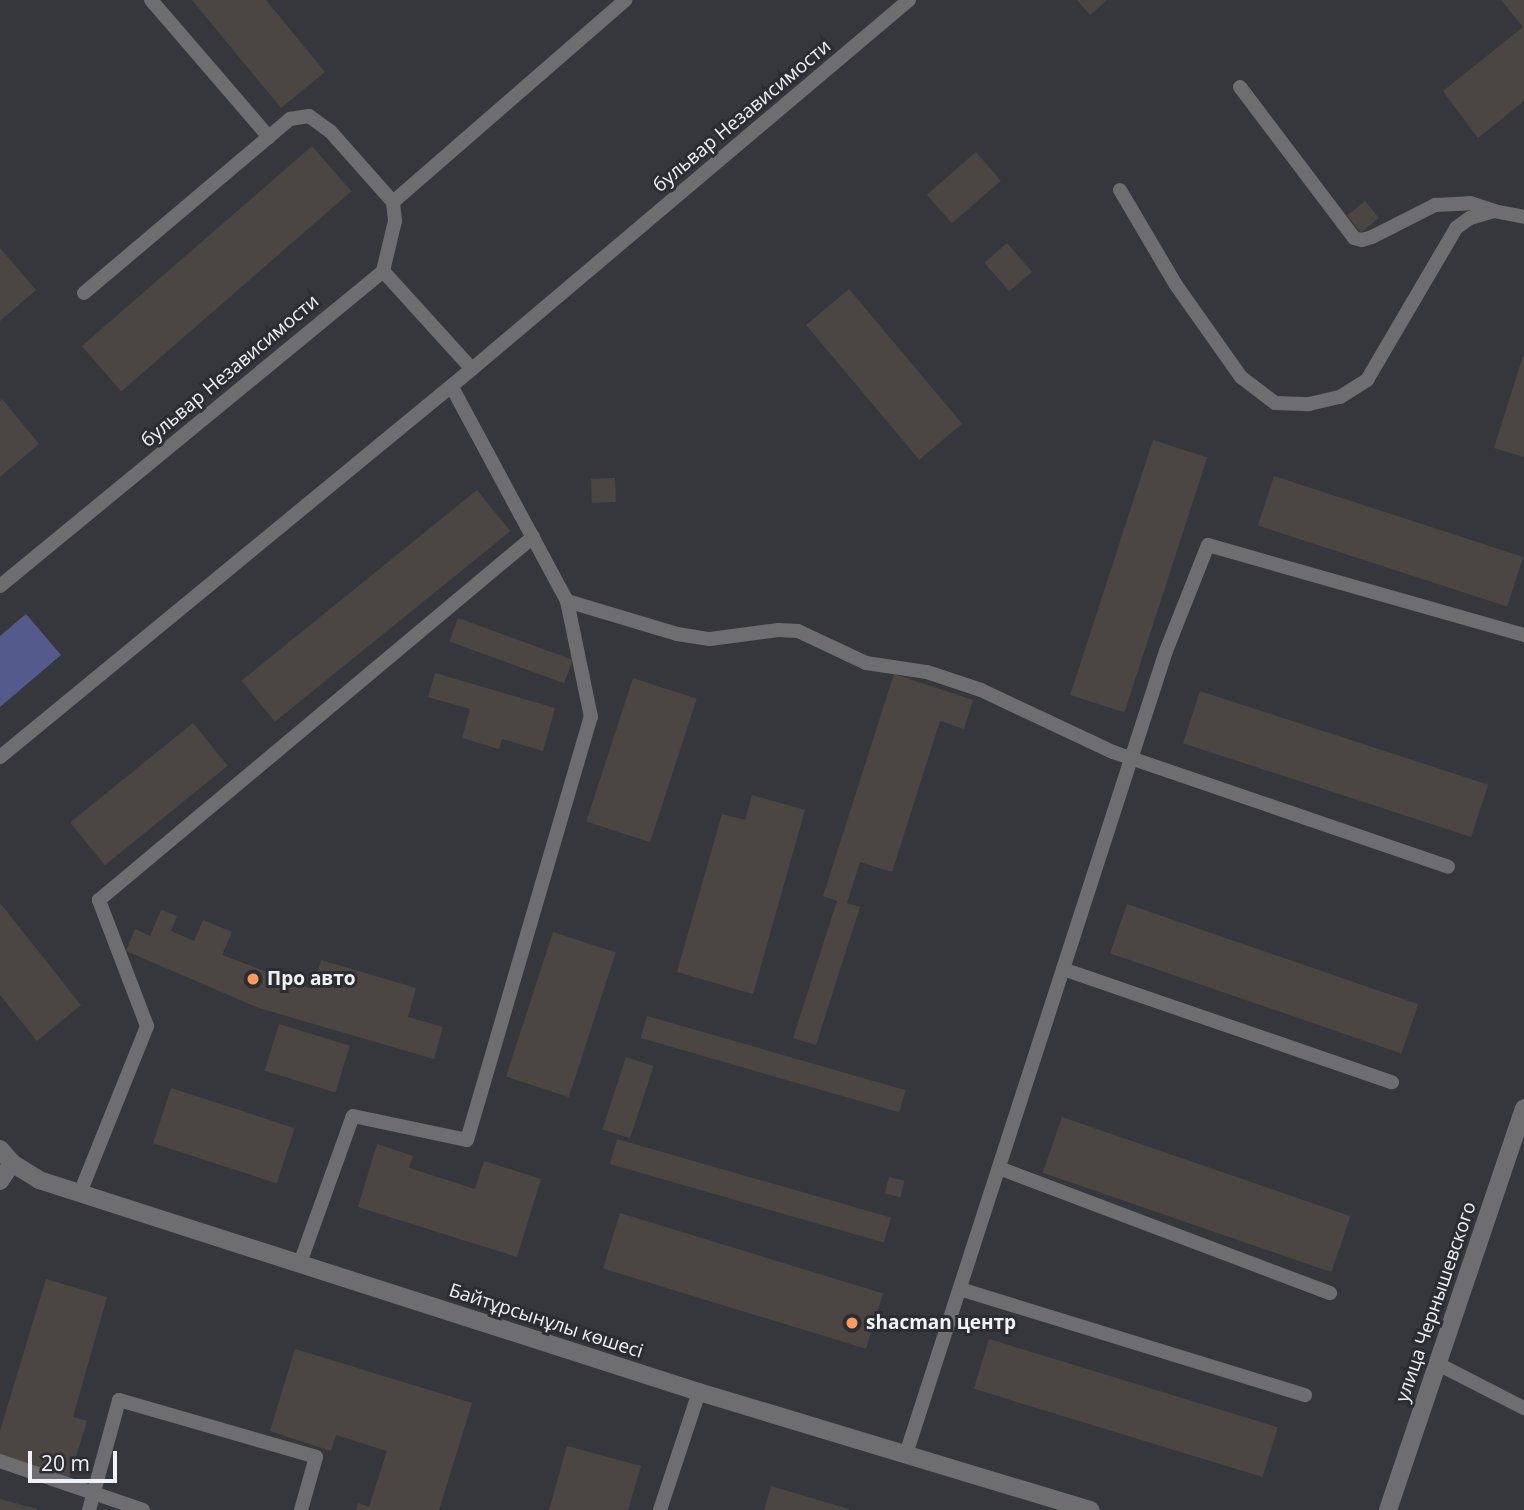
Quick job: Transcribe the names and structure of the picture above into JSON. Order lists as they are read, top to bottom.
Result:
{
  "streets": {
    "street": ["улица Чернышевского", "Байтұрсынұлы көшесі"],
    "lane": ["бульвар Независимости"]
  },
  "places": ["Про авто", "shacman центр"],
  "scale_bar": "20 m"
}
